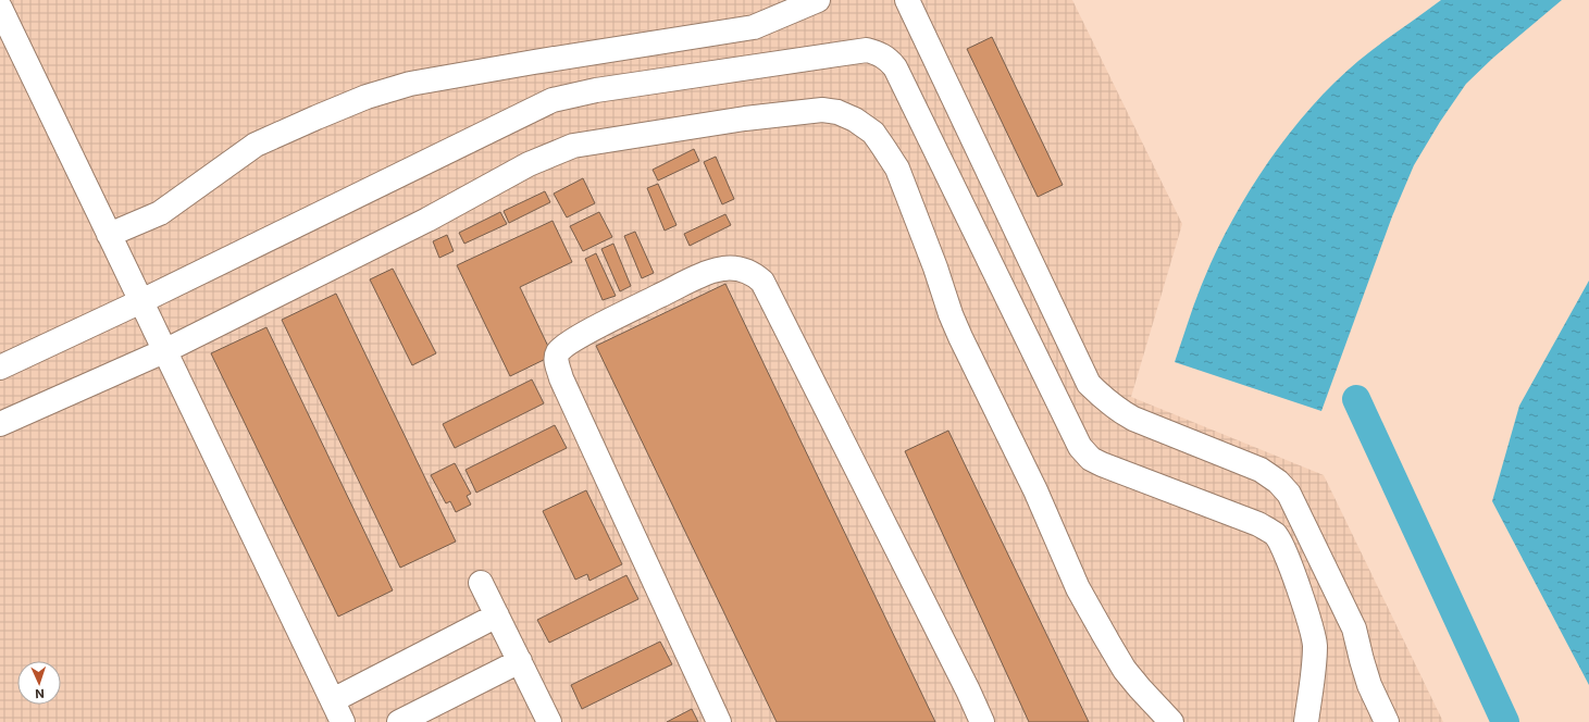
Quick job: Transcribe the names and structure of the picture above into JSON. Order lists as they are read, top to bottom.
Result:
{
  "north": "bottom"
}
